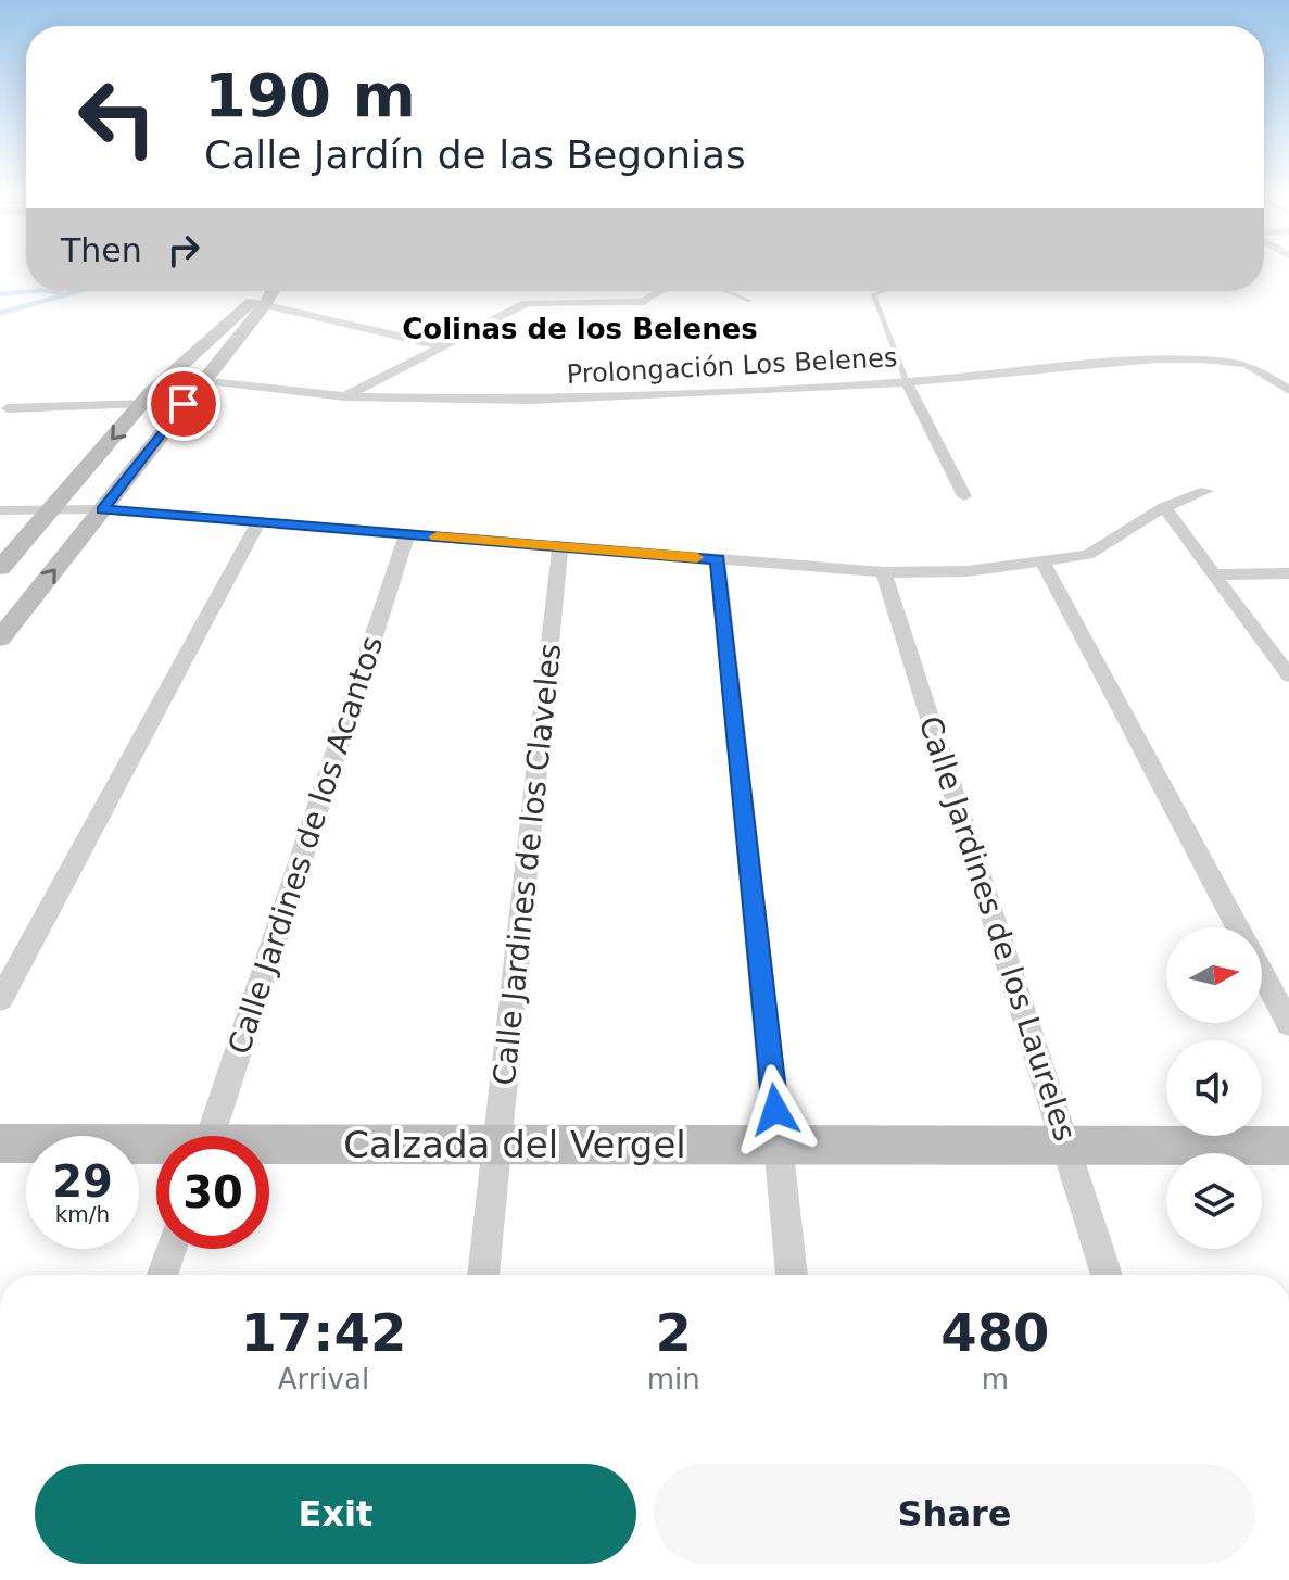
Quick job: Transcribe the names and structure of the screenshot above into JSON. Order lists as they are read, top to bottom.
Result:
{
  "streets": {
    "main road": ["Calzada del Vergel"],
    "street": [
      "Prolongación Los Belenes",
      "Calle Jardines de los Acantos",
      "Calle Jardines de los Claveles",
      "Calle Jardines de los Laureles"
    ]
  },
  "crossings": [
    ["Calle Jardines de los Claveles", "Calzada del Vergel"],
    ["Calle Jardines de los Laureles", "Calzada del Vergel"]
  ],
  "districts": ["Colinas de los Belenes"],
  "north": "right",
  "page": {
    "turn": ["190 m", "Calle Jardín de las Begonias"],
    "then": "Then",
    "speed": "29 km/h",
    "limit": "30",
    "eta": [
      "17:42",
      "Arrival",
      "2",
      "min",
      "480",
      "m"
    ],
    "buttons": ["Exit", "Share"]
  }
}
